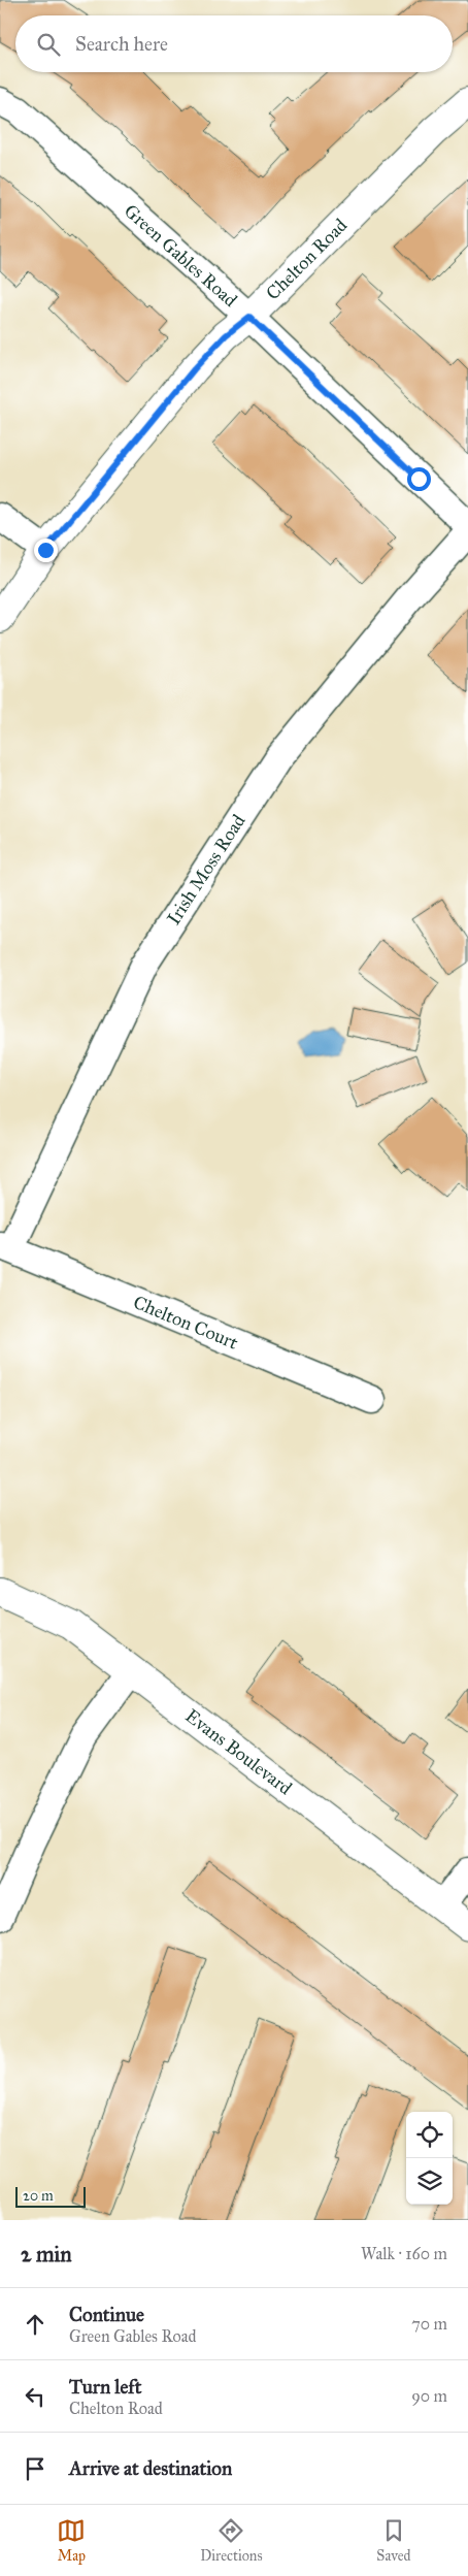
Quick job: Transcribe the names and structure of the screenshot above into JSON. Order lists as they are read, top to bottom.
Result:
{
  "streets": {
    "street": [
      "Green Gables Road",
      "Chelton Road",
      "Irish Moss Road",
      "Chelton Court",
      "Evans Boulevard"
    ]
  },
  "crossings": [
    ["Green Gables Road", "Chelton Road"],
    ["Irish Moss Road", "Chelton Court"]
  ],
  "scale_bar": "20 m",
  "page": {
    "search": "Search here",
    "scale": "20 m",
    "heading": ["2 min", "Walk · 160 m"],
    "list": [
      ["Continue", "Green Gables Road", "70 m"],
      ["Turn left", "Chelton Road", "90 m"],
      "Arrive at destination"
    ],
    "nav": ["Map", "Directions", "Saved"]
  }
}
